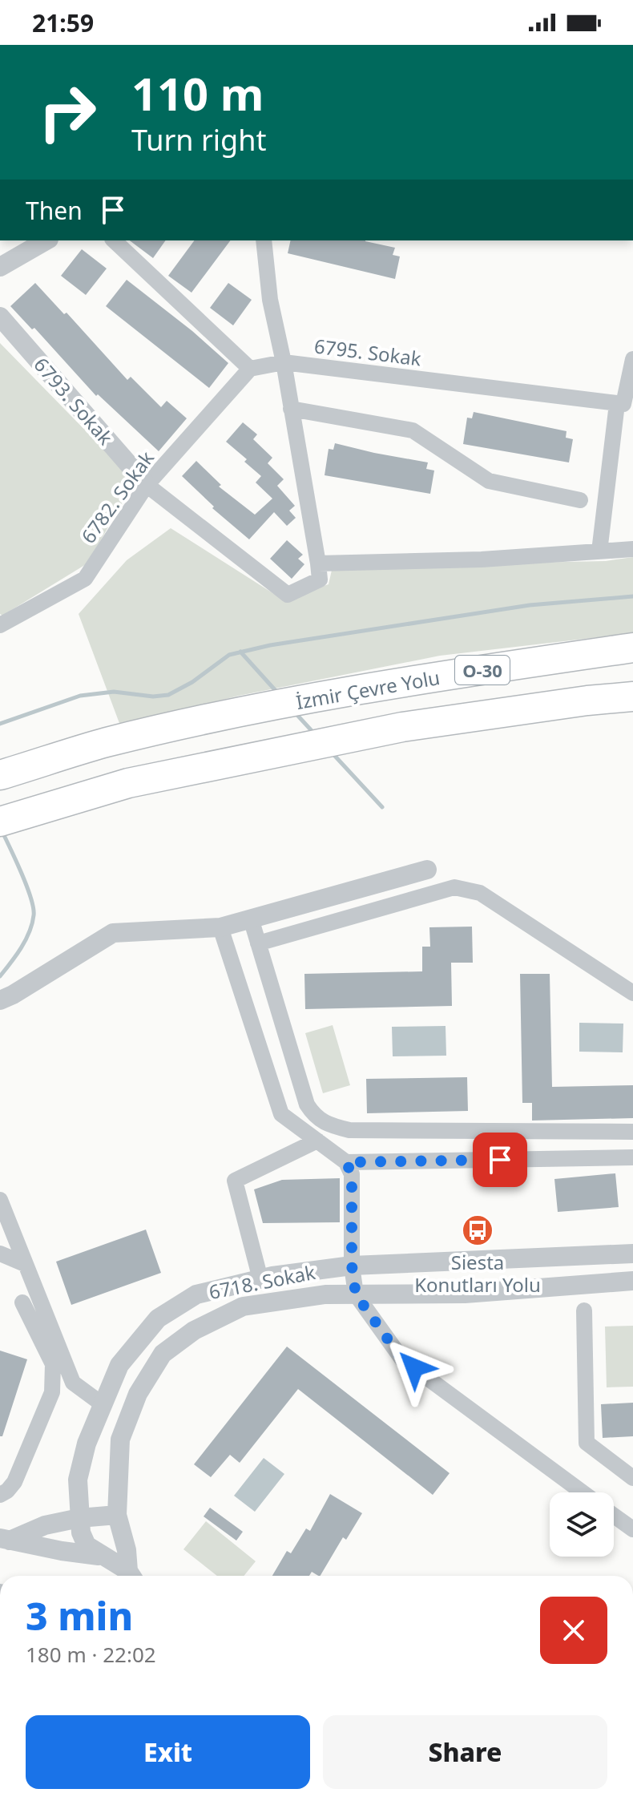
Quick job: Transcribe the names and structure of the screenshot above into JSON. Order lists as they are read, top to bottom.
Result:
{
  "streets": {
    "highway": ["O-30", "İzmir Çevre Yolu"],
    "street": [
      "6795. Sokak",
      "6793. Sokak",
      "6782. Sokak",
      "6718. Sokak"
    ]
  },
  "crossings": [
    ["6795. Sokak", "6782. Sokak"],
    ["6793. Sokak", "6782. Sokak"]
  ],
  "places": {
    "bus stop": ["Siesta Konutları Yolu"]
  },
  "page": {
    "status": "21:59",
    "turn": ["110 m", "Turn right"],
    "then": "Then",
    "heading": ["3 min", "180 m · 22:02"],
    "buttons": ["Exit", "Share"]
  }
}
